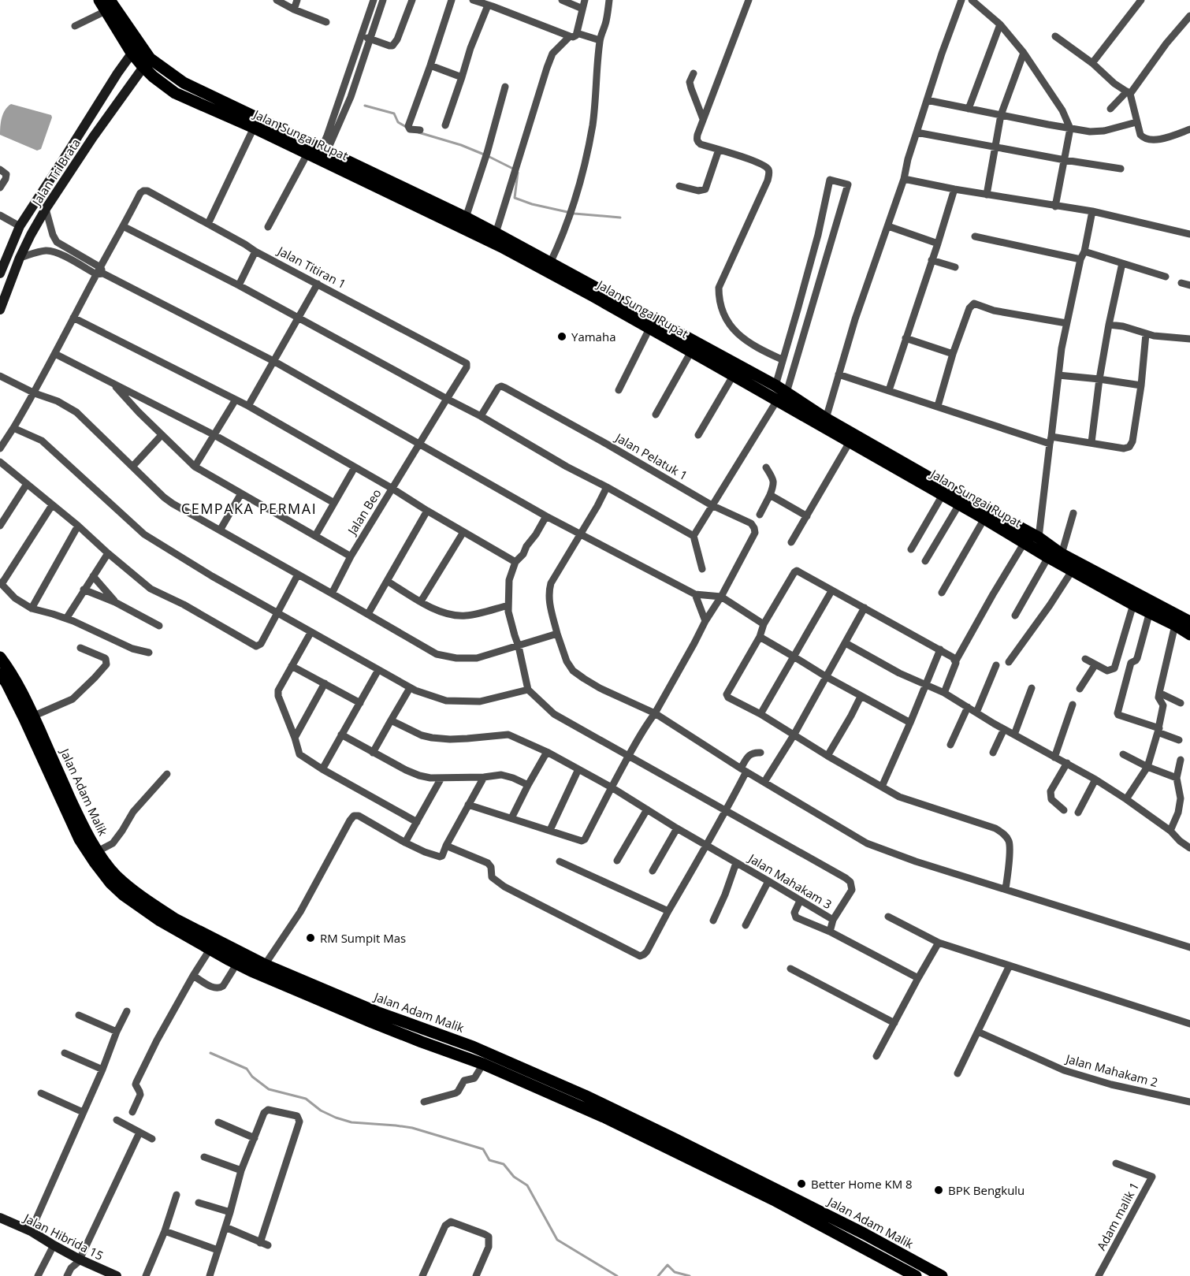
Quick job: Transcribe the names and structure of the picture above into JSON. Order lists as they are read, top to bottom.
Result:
{
  "streets": {
    "main road": ["Jalan Sungai Rupat", "Jalan Adam Malik"],
    "street": [
      "Jalan Tri Brata",
      "Jalan Titiran 1",
      "Jalan Pelatuk 1",
      "Jalan Beo",
      "Jalan Mahakam 3",
      "Jalan Mahakam 2",
      "Adam malik 1",
      "Jalan Hibrida 15"
    ]
  },
  "crossings": [
    ["Jalan Sungai Rupat", "Jalan Tri Brata"],
    ["Jalan Titiran 1", "Jalan Beo"]
  ],
  "districts": ["CEMPAKA PERMAI"],
  "places": [
    "Yamaha",
    "RM Sumpit Mas",
    "Better Home KM 8",
    "BPK Bengkulu"
  ]
}
